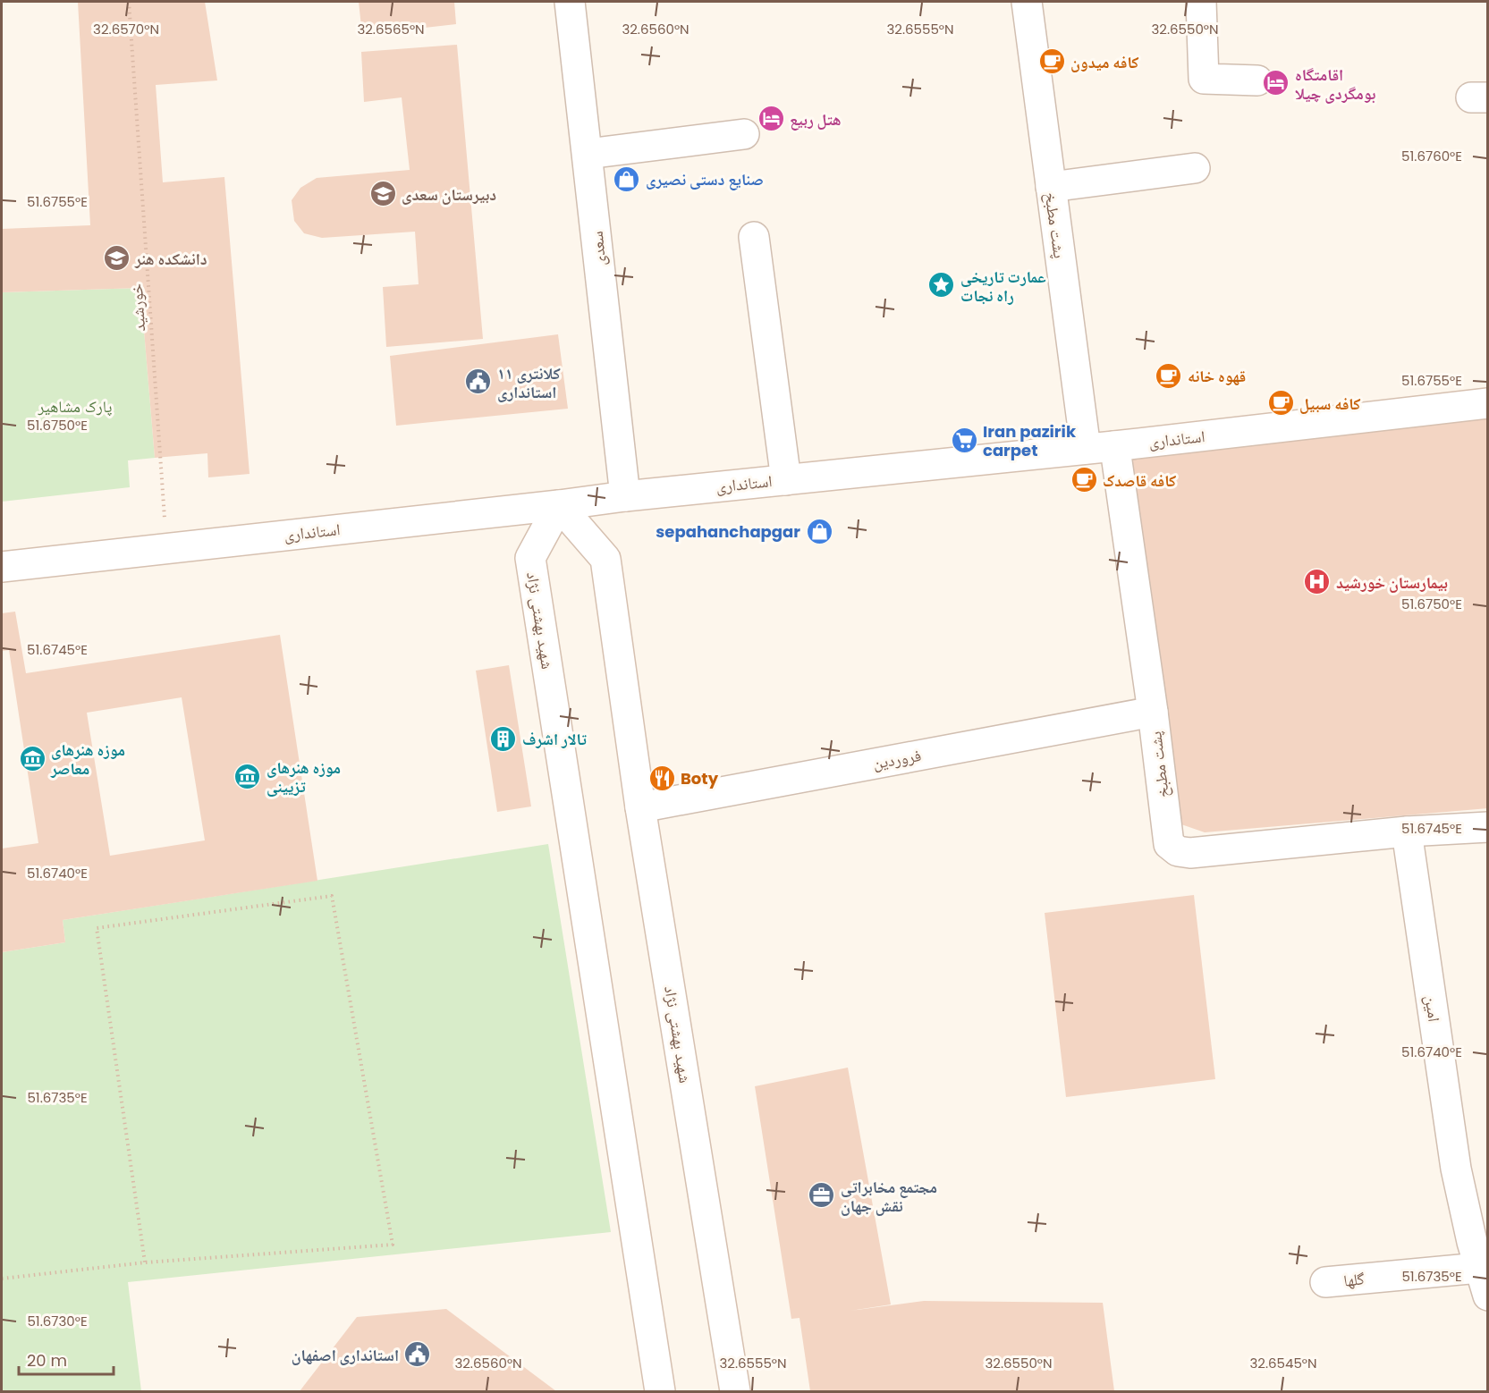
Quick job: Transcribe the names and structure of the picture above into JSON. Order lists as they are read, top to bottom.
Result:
{
  "streets": {
    "street": [
      "پشت مطبخ",
      "سعدی",
      "استانداری",
      "شهید بهشتی نژاد",
      "فروردین",
      "امین",
      "گلها"
    ],
    "path": ["خورشید"]
  },
  "crossings": [
    ["پشت مطبخ", "استانداری"],
    ["پشت مطبخ", "فروردین"],
    ["پشت مطبخ", "امین"],
    ["سعدی", "استانداری"],
    ["خورشید", "استانداری"],
    ["استانداری", "شهید بهشتی نژاد"],
    ["شهید بهشتی نژاد", "فروردین"],
    ["امین", "گلها"]
  ],
  "parks": ["پارک مشاهیر"],
  "places": {
    "cafe": [
      "کافه میدون",
      "قهوه خانه",
      "کافه سبیل",
      "کافه قاصدک"
    ],
    "hotel": ["اقامتگاه بومگردی چیلا", "هتل ربیع"],
    "shop": ["صنایع دستی نصیری", "sepahanchapgar"],
    "school or university": ["دبیرستان سعدی", "دانشکده هنر"],
    "place": ["عمارت تاریخی راه نجات"],
    "public building": ["کلانتری ۱۱ استانداری", "استانداری اصفهان"],
    "supermarket": ["Iran pazirik carpet"],
    "hospital": ["بیمارستان خورشید"],
    "building": ["تالار اشرف"],
    "museum": ["موزه هنرهای معاصر", "موزه هنرهای تزیینی"],
    "restaurant": ["Boty"],
    "office": ["مجتمع مخابراتی نقش جهان"]
  },
  "scale_bar": "20 m",
  "coordinates": [
    "32.6570°N",
    "32.6565°N",
    "32.6560°N",
    "32.6555°N",
    "32.6550°N",
    "51.6760°E",
    "51.6755°E",
    "51.6750°E",
    "51.6745°E",
    "51.6740°E",
    "51.6735°E",
    "51.6730°E",
    "32.6545°N"
  ]
}
